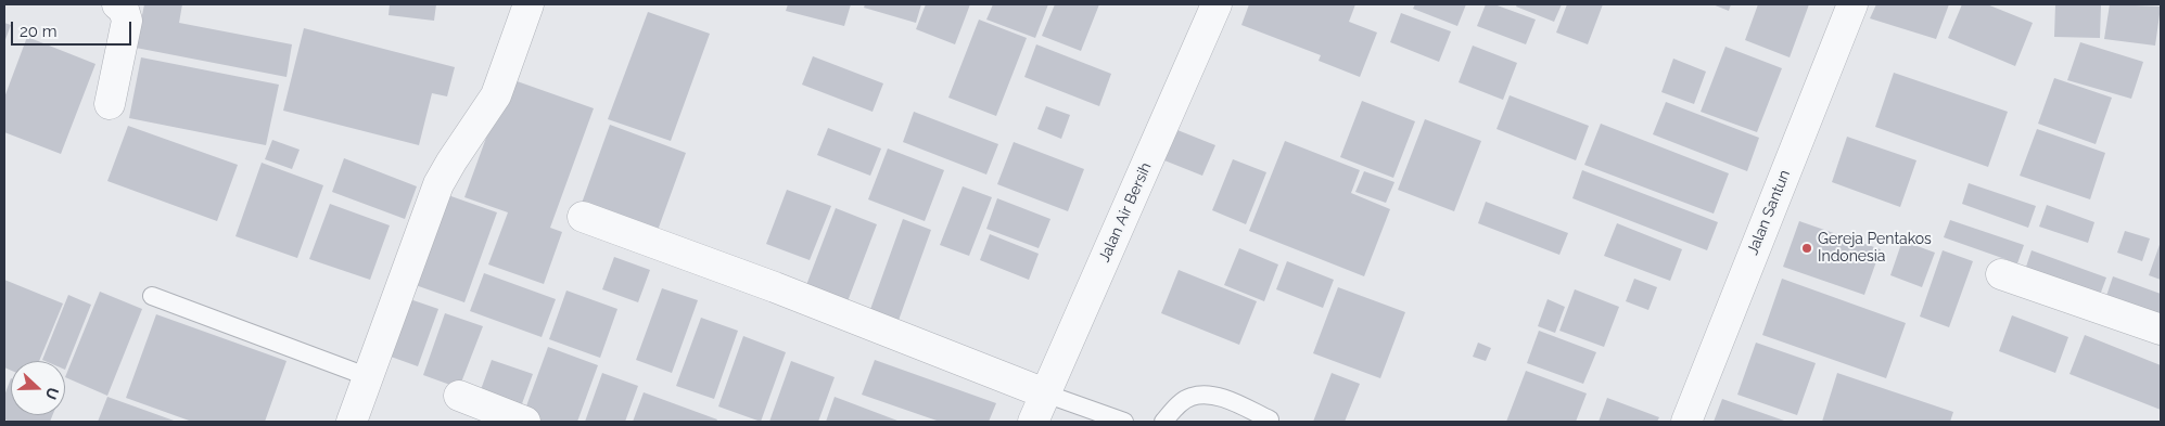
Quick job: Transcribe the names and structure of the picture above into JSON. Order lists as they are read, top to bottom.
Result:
{
  "streets": {
    "street": ["Jalan Air Bersih", "Jalan Santun"]
  },
  "places": ["Gereja Pentakos Indonesia"],
  "scale_bar": "20 m",
  "north": "right"
}
